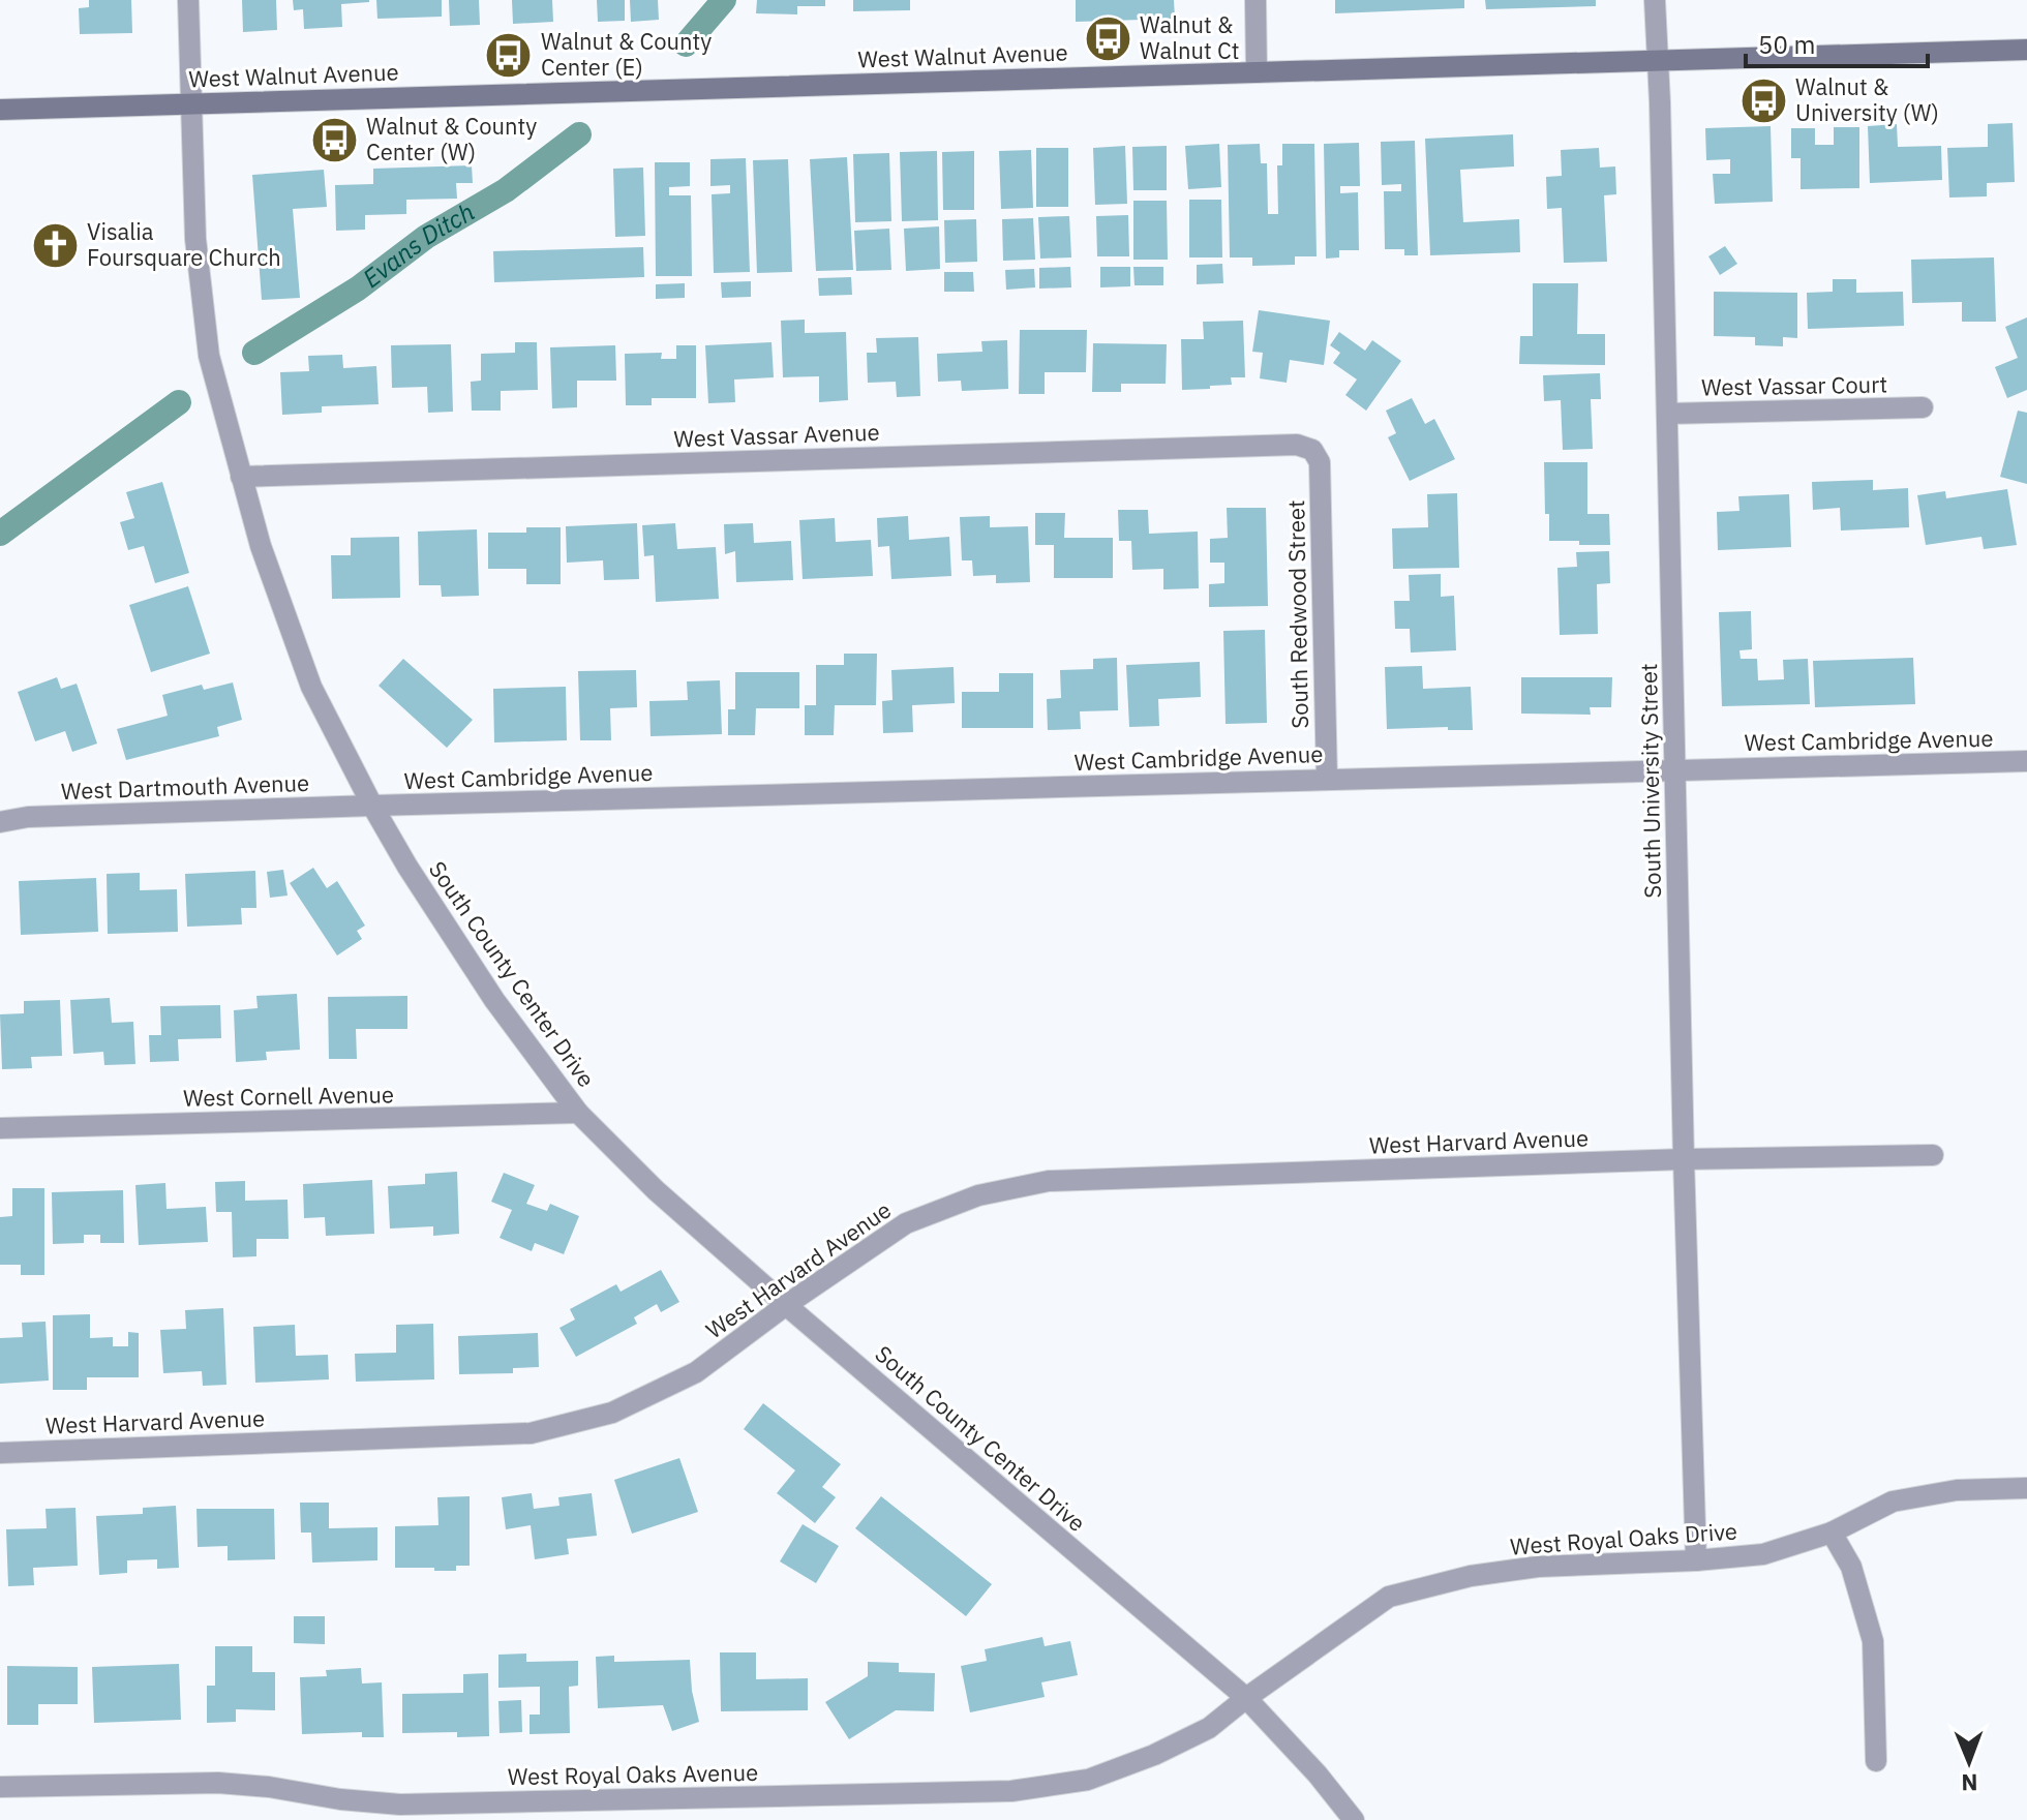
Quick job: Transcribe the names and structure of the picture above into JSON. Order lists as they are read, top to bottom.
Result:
{
  "streets": {
    "main road": ["West Walnut Avenue"],
    "street": [
      "West Vassar Court",
      "West Vassar Avenue",
      "South Redwood Street",
      "West Cambridge Avenue",
      "South University Street",
      "West Dartmouth Avenue",
      "South County Center Drive",
      "West Cornell Avenue",
      "West Harvard Avenue",
      "West Royal Oaks Drive",
      "West Royal Oaks Avenue"
    ]
  },
  "crossings": [
    ["West Walnut Avenue", "South University Street"],
    ["West Walnut Avenue", "South County Center Drive"],
    ["West Vassar Court", "South University Street"],
    ["West Vassar Avenue", "South Redwood Street"],
    ["West Vassar Avenue", "South County Center Drive"],
    ["South Redwood Street", "West Cambridge Avenue"],
    ["West Cambridge Avenue", "South University Street"],
    ["West Cambridge Avenue", "West Dartmouth Avenue"],
    ["West Cambridge Avenue", "South County Center Drive"],
    ["South University Street", "West Harvard Avenue"],
    ["South University Street", "West Royal Oaks Drive"],
    ["West Dartmouth Avenue", "South County Center Drive"],
    ["South County Center Drive", "West Cornell Avenue"],
    ["South County Center Drive", "West Harvard Avenue"],
    ["South County Center Drive", "West Royal Oaks Drive"],
    ["South County Center Drive", "West Royal Oaks Avenue"],
    ["West Royal Oaks Drive", "West Royal Oaks Avenue"]
  ],
  "water": ["Evans Ditch"],
  "places": {
    "bus stop": [
      "Walnut & Walnut Ct",
      "Walnut & County Center (E)",
      "Walnut & University (W)",
      "Walnut & County Center (W)"
    ],
    "church": ["Visalia Foursquare Church"]
  },
  "scale_bar": "50 m",
  "north": "bottom"
}
